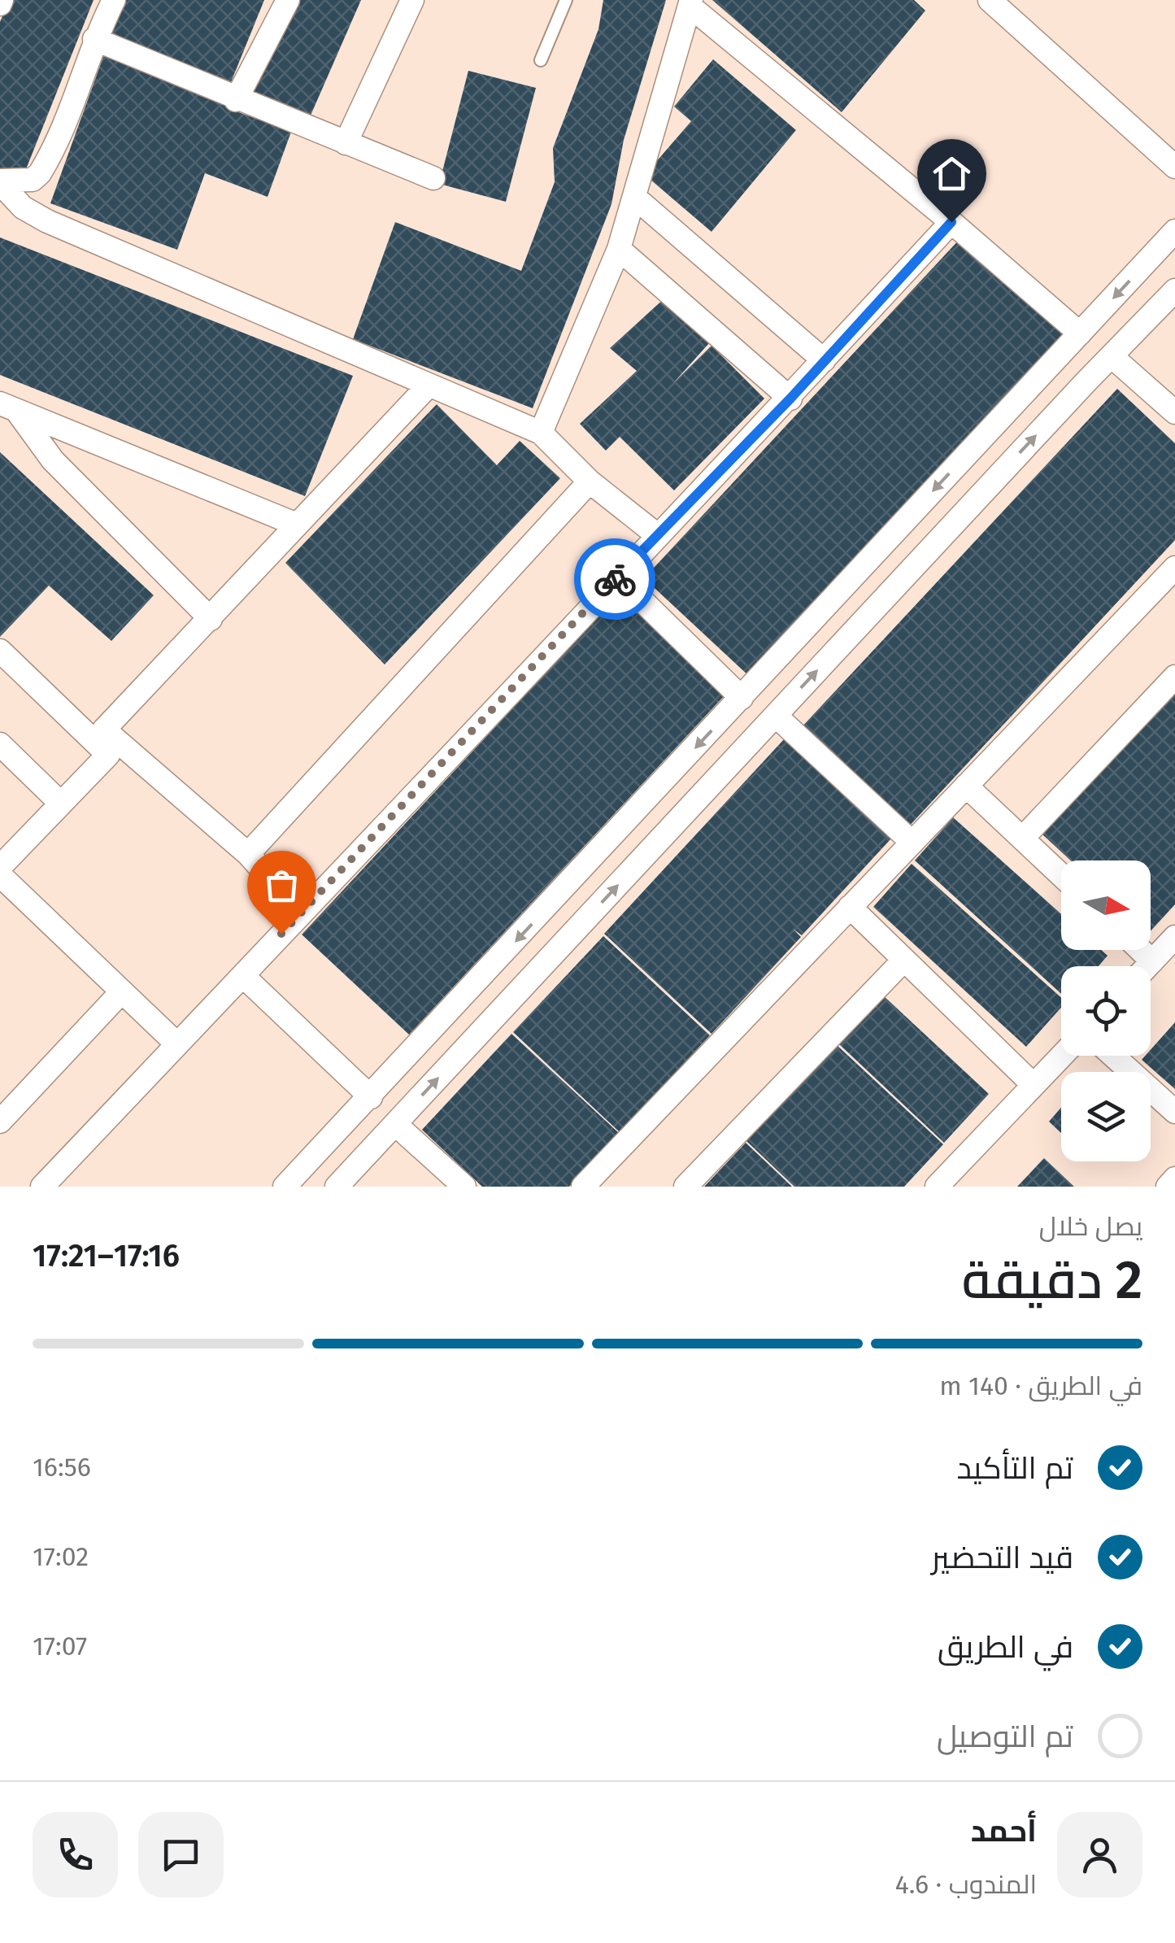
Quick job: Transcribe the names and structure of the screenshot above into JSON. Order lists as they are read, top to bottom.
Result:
{
  "north": "right",
  "page": {
    "heading": ["2 دقيقة", "يصل خلال", "17:16–17:21"],
    "panel": ["أحمد", "المندوب · 4.6"],
    "bar": "في الطريق · 140 m",
    "list": [
      ["تم التأكيد", "16:56"],
      ["قيد التحضير", "17:02"],
      ["في الطريق", "17:07"],
      "تم التوصيل"
    ]
  }
}
